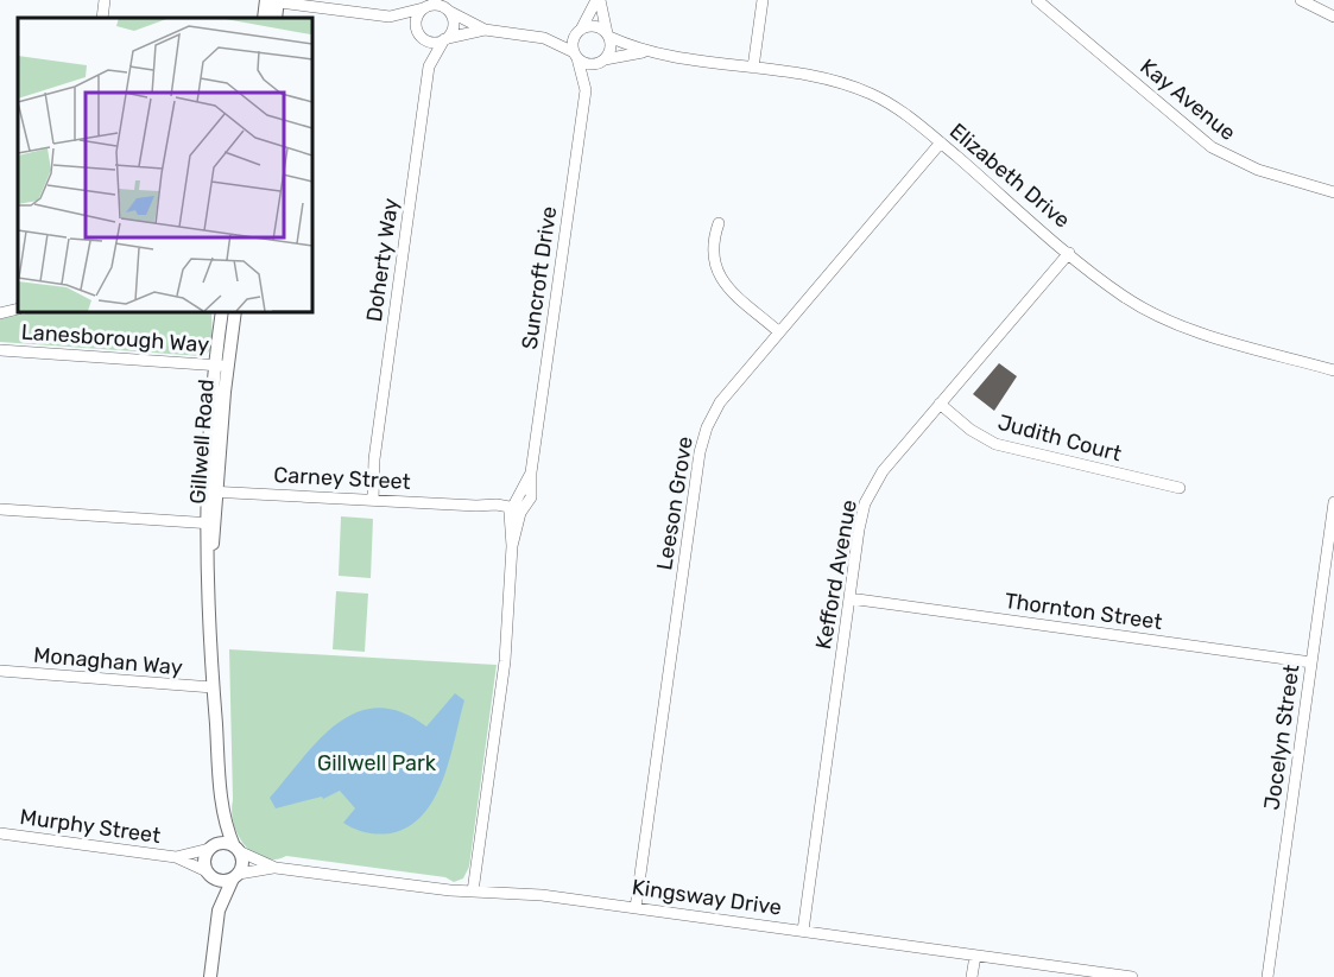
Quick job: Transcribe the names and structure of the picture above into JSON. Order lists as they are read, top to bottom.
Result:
{
  "streets": {
    "street": [
      "Kay Avenue",
      "Elizabeth Drive",
      "Doherty Way",
      "Suncroft Drive",
      "Lanesborough Way",
      "Judith Court",
      "Gillwell Road",
      "Carney Street",
      "Leeson Grove",
      "Kefford Avenue",
      "Thornton Street",
      "Monaghan Way",
      "Jocelyn Street",
      "Murphy Street",
      "Kingsway Drive"
    ]
  },
  "crossings": [
    ["Elizabeth Drive", "Suncroft Drive"],
    ["Elizabeth Drive", "Leeson Grove"],
    ["Elizabeth Drive", "Kefford Avenue"],
    ["Doherty Way", "Carney Street"],
    ["Suncroft Drive", "Carney Street"],
    ["Lanesborough Way", "Gillwell Road"],
    ["Judith Court", "Kefford Avenue"],
    ["Gillwell Road", "Carney Street"],
    ["Gillwell Road", "Monaghan Way"],
    ["Gillwell Road", "Murphy Street"],
    ["Gillwell Road", "Kingsway Drive"],
    ["Leeson Grove", "Kingsway Drive"],
    ["Kefford Avenue", "Thornton Street"],
    ["Kefford Avenue", "Kingsway Drive"],
    ["Thornton Street", "Jocelyn Street"],
    ["Murphy Street", "Kingsway Drive"]
  ],
  "parks": ["Gillwell Park"]
}
